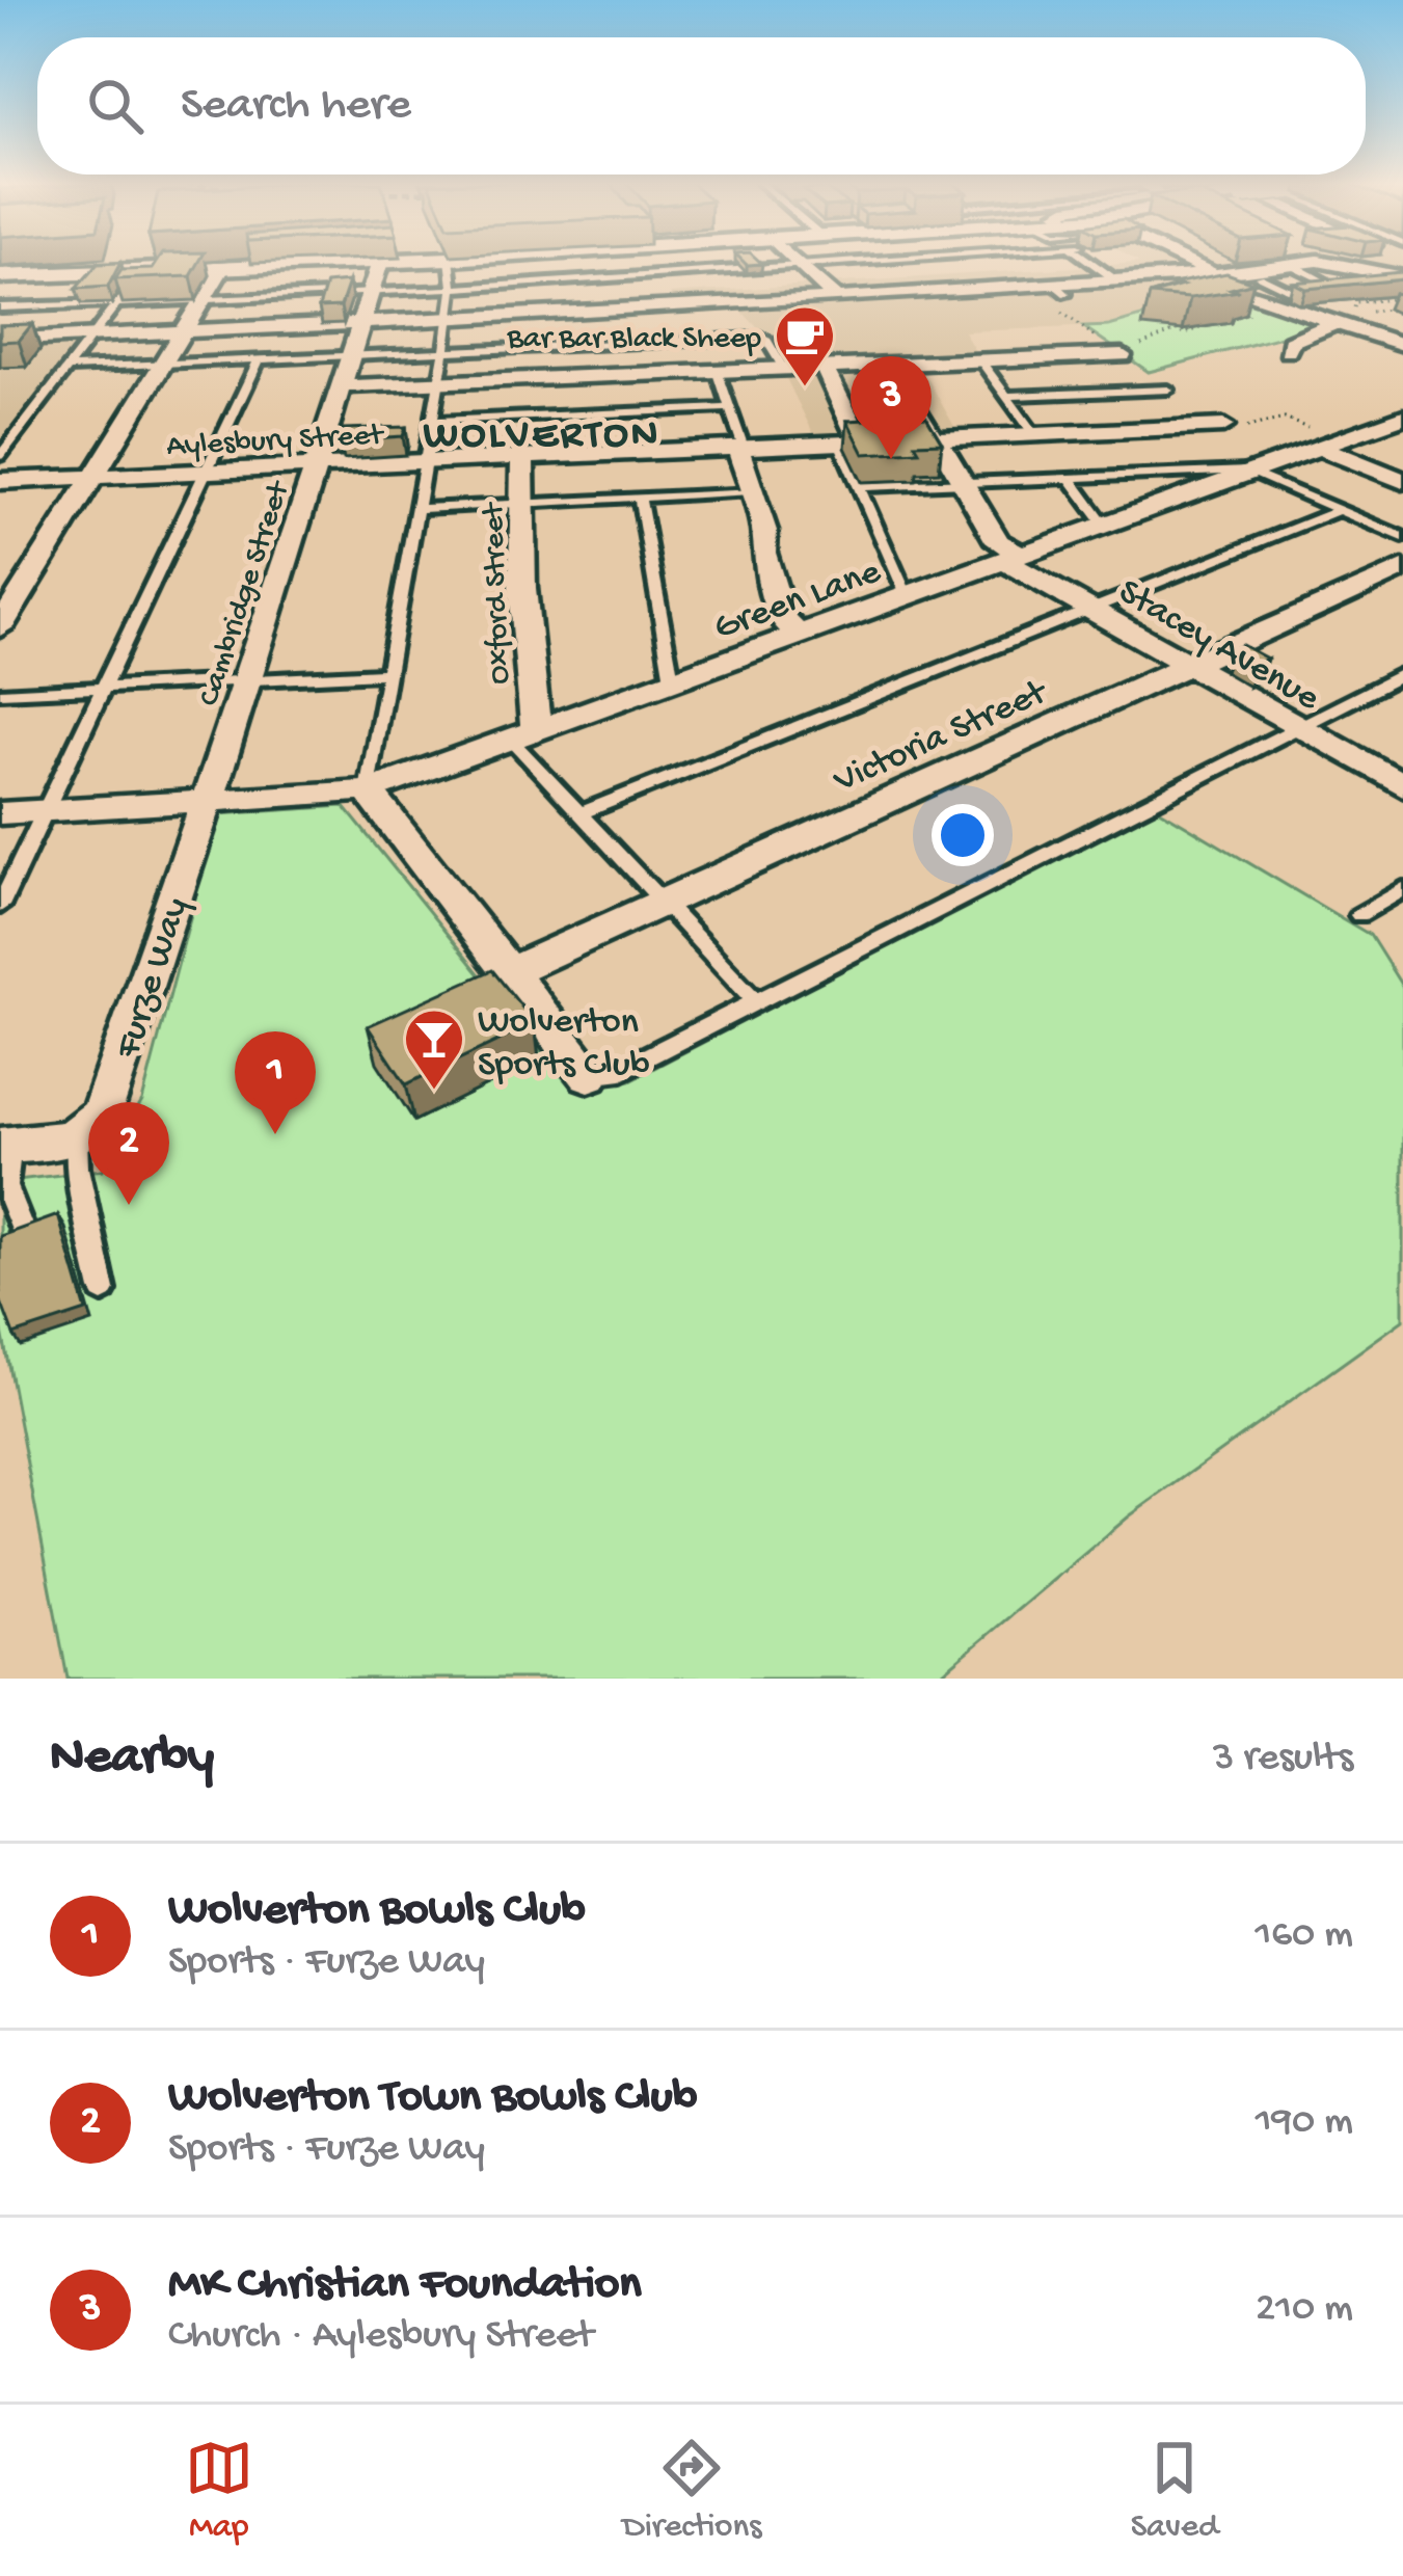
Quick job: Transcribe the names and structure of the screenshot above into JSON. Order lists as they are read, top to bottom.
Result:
{
  "streets": {
    "street": [
      "Aylesbury Street",
      "Cambridge Street",
      "Oxford Street",
      "Green Lane",
      "Stacey Avenue",
      "Victoria Street",
      "Furze Way"
    ]
  },
  "crossings": [
    ["Aylesbury Street", "Cambridge Street"],
    ["Aylesbury Street", "Oxford Street"],
    ["Aylesbury Street", "Stacey Avenue"],
    ["Cambridge Street", "Green Lane"],
    ["Cambridge Street", "Furze Way"],
    ["Oxford Street", "Green Lane"],
    ["Green Lane", "Stacey Avenue"],
    ["Green Lane", "Furze Way"],
    ["Stacey Avenue", "Victoria Street"]
  ],
  "districts": ["WOLVERTON"],
  "places": {
    "cafe": ["Bar Bar Black Sheep"],
    "bar": ["Wolverton Sports Club"]
  },
  "page": {
    "search": "Search here",
    "pins": ["3", "1", "2"],
    "heading": ["Nearby", "3 results"],
    "list": [
      {
        "mark": "1",
        "name": "Wolverton Bowls Club",
        "note": "Sports · Furze Way",
        "value": "160 m"
      },
      {
        "mark": "2",
        "name": "Wolverton Town Bowls Club",
        "note": "Sports · Furze Way",
        "value": "190 m"
      },
      {
        "mark": "3",
        "name": "MK Christian Foundation",
        "note": "Church · Aylesbury Street",
        "value": "210 m"
      }
    ],
    "nav": ["Map", "Directions", "Saved"]
  }
}
